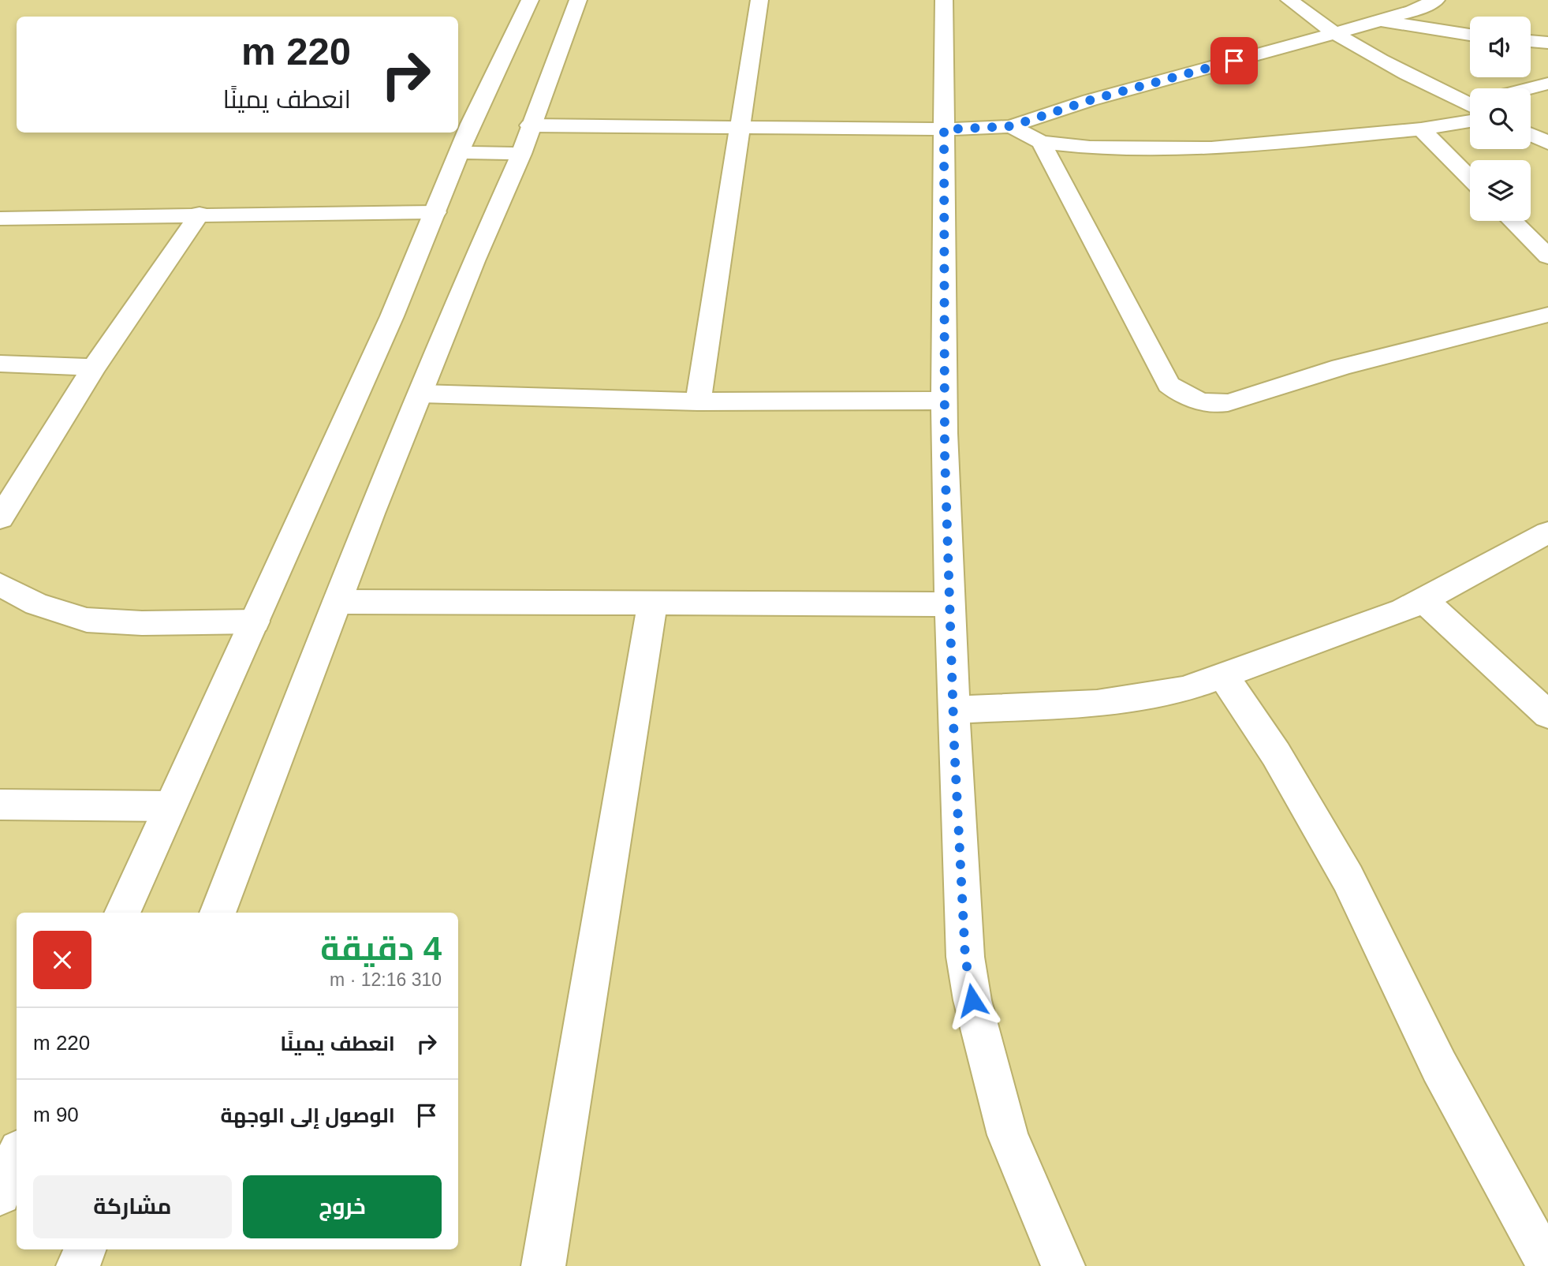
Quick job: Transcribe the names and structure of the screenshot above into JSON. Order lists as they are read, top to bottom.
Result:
{
  "page": {
    "turn": ["220 m", "انعطف يمينًا"],
    "heading": ["4 دقيقة", "310 m · 12:16"],
    "list": [
      {
        "name": "انعطف يمينًا",
        "value": "220 m"
      },
      {
        "name": "الوصول إلى الوجهة",
        "value": "90 m"
      }
    ],
    "buttons": ["خروج", "مشاركة"]
  }
}
